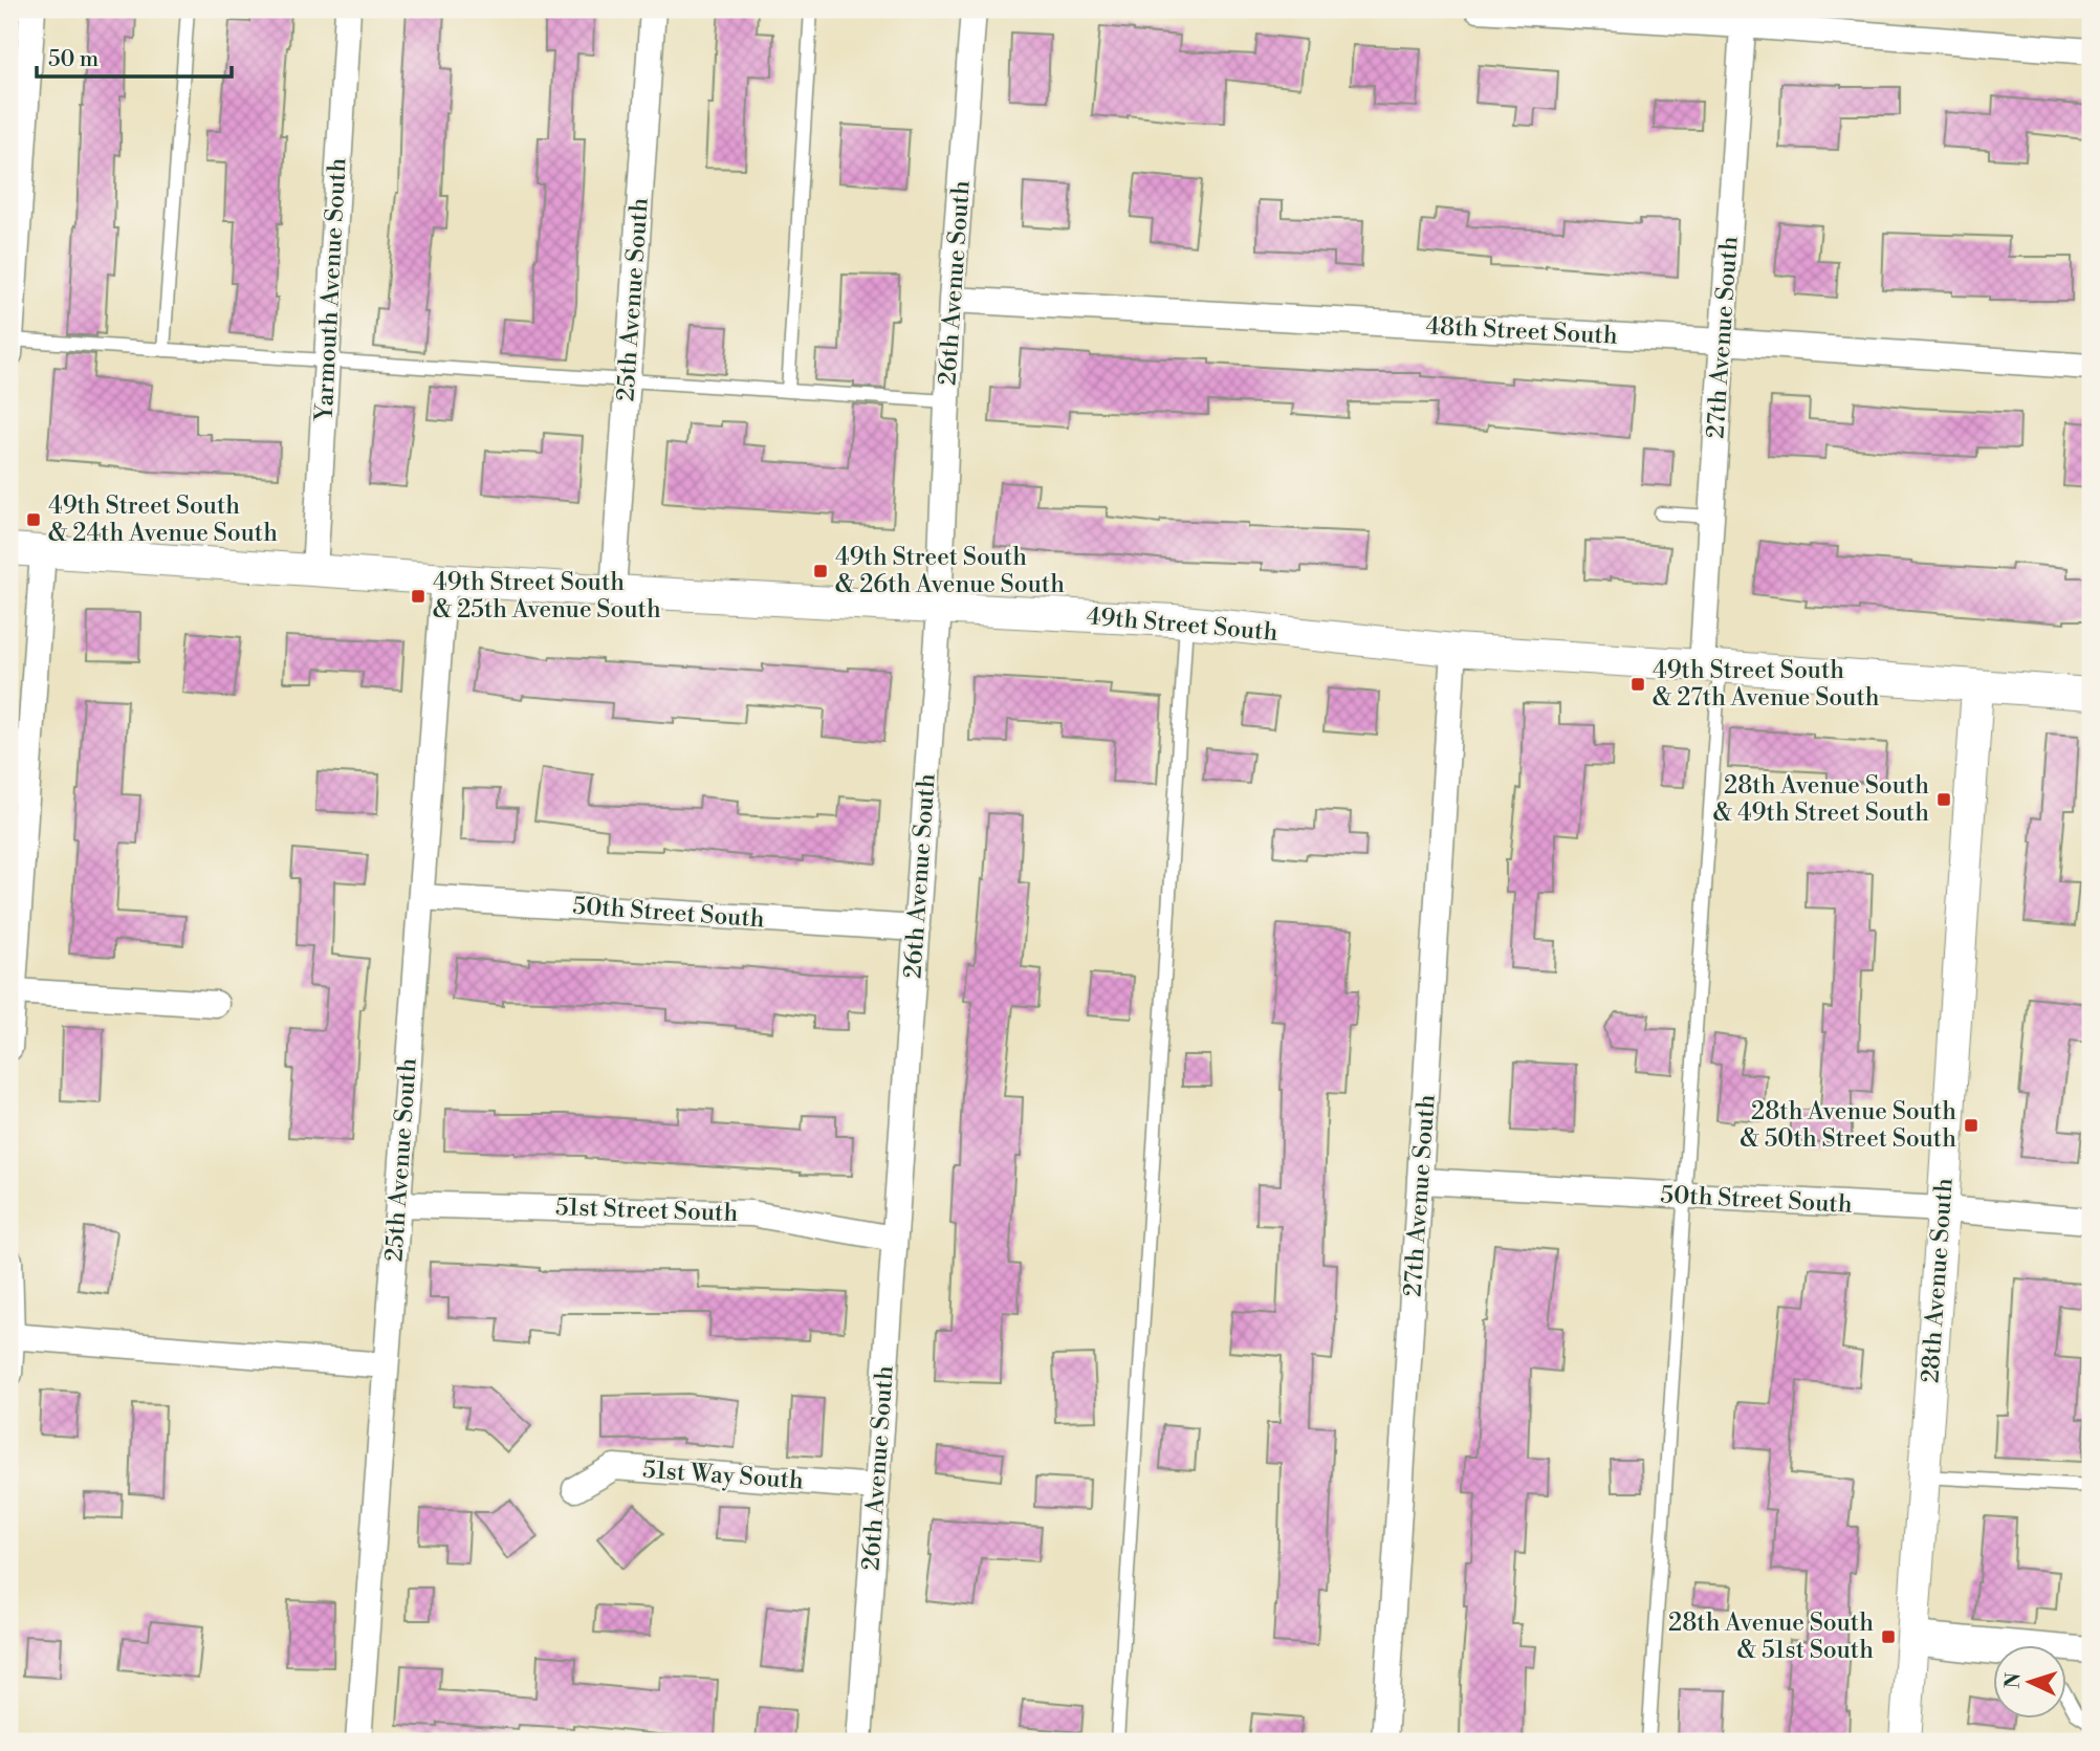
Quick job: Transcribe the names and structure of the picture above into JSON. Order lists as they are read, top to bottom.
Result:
{
  "streets": {
    "street": [
      "26th Avenue South",
      "Yarmouth Avenue South",
      "25th Avenue South",
      "48th Street South",
      "27th Avenue South",
      "49th Street South",
      "50th Street South",
      "51st Street South",
      "28th Avenue South",
      "51st Way South"
    ]
  },
  "crossings": [
    ["26th Avenue South", "48th Street South"],
    ["26th Avenue South", "49th Street South"],
    ["26th Avenue South", "50th Street South"],
    ["26th Avenue South", "51st Street South"],
    ["26th Avenue South", "51st Way South"],
    ["Yarmouth Avenue South", "49th Street South"],
    ["25th Avenue South", "49th Street South"],
    ["25th Avenue South", "50th Street South"],
    ["25th Avenue South", "51st Street South"],
    ["48th Street South", "27th Avenue South"],
    ["27th Avenue South", "49th Street South"],
    ["27th Avenue South", "50th Street South"],
    ["49th Street South", "28th Avenue South"],
    ["50th Street South", "28th Avenue South"]
  ],
  "places": {
    "transit": [
      "49th Street South & 24th Avenue South",
      "49th Street South & 26th Avenue South",
      "49th Street South & 25th Avenue South",
      "49th Street South & 27th Avenue South",
      "28th Avenue South & 49th Street South",
      "28th Avenue South & 50th Street South",
      "28th Avenue South & 51st South"
    ]
  },
  "scale_bar": "50 m",
  "north": "left"
}
